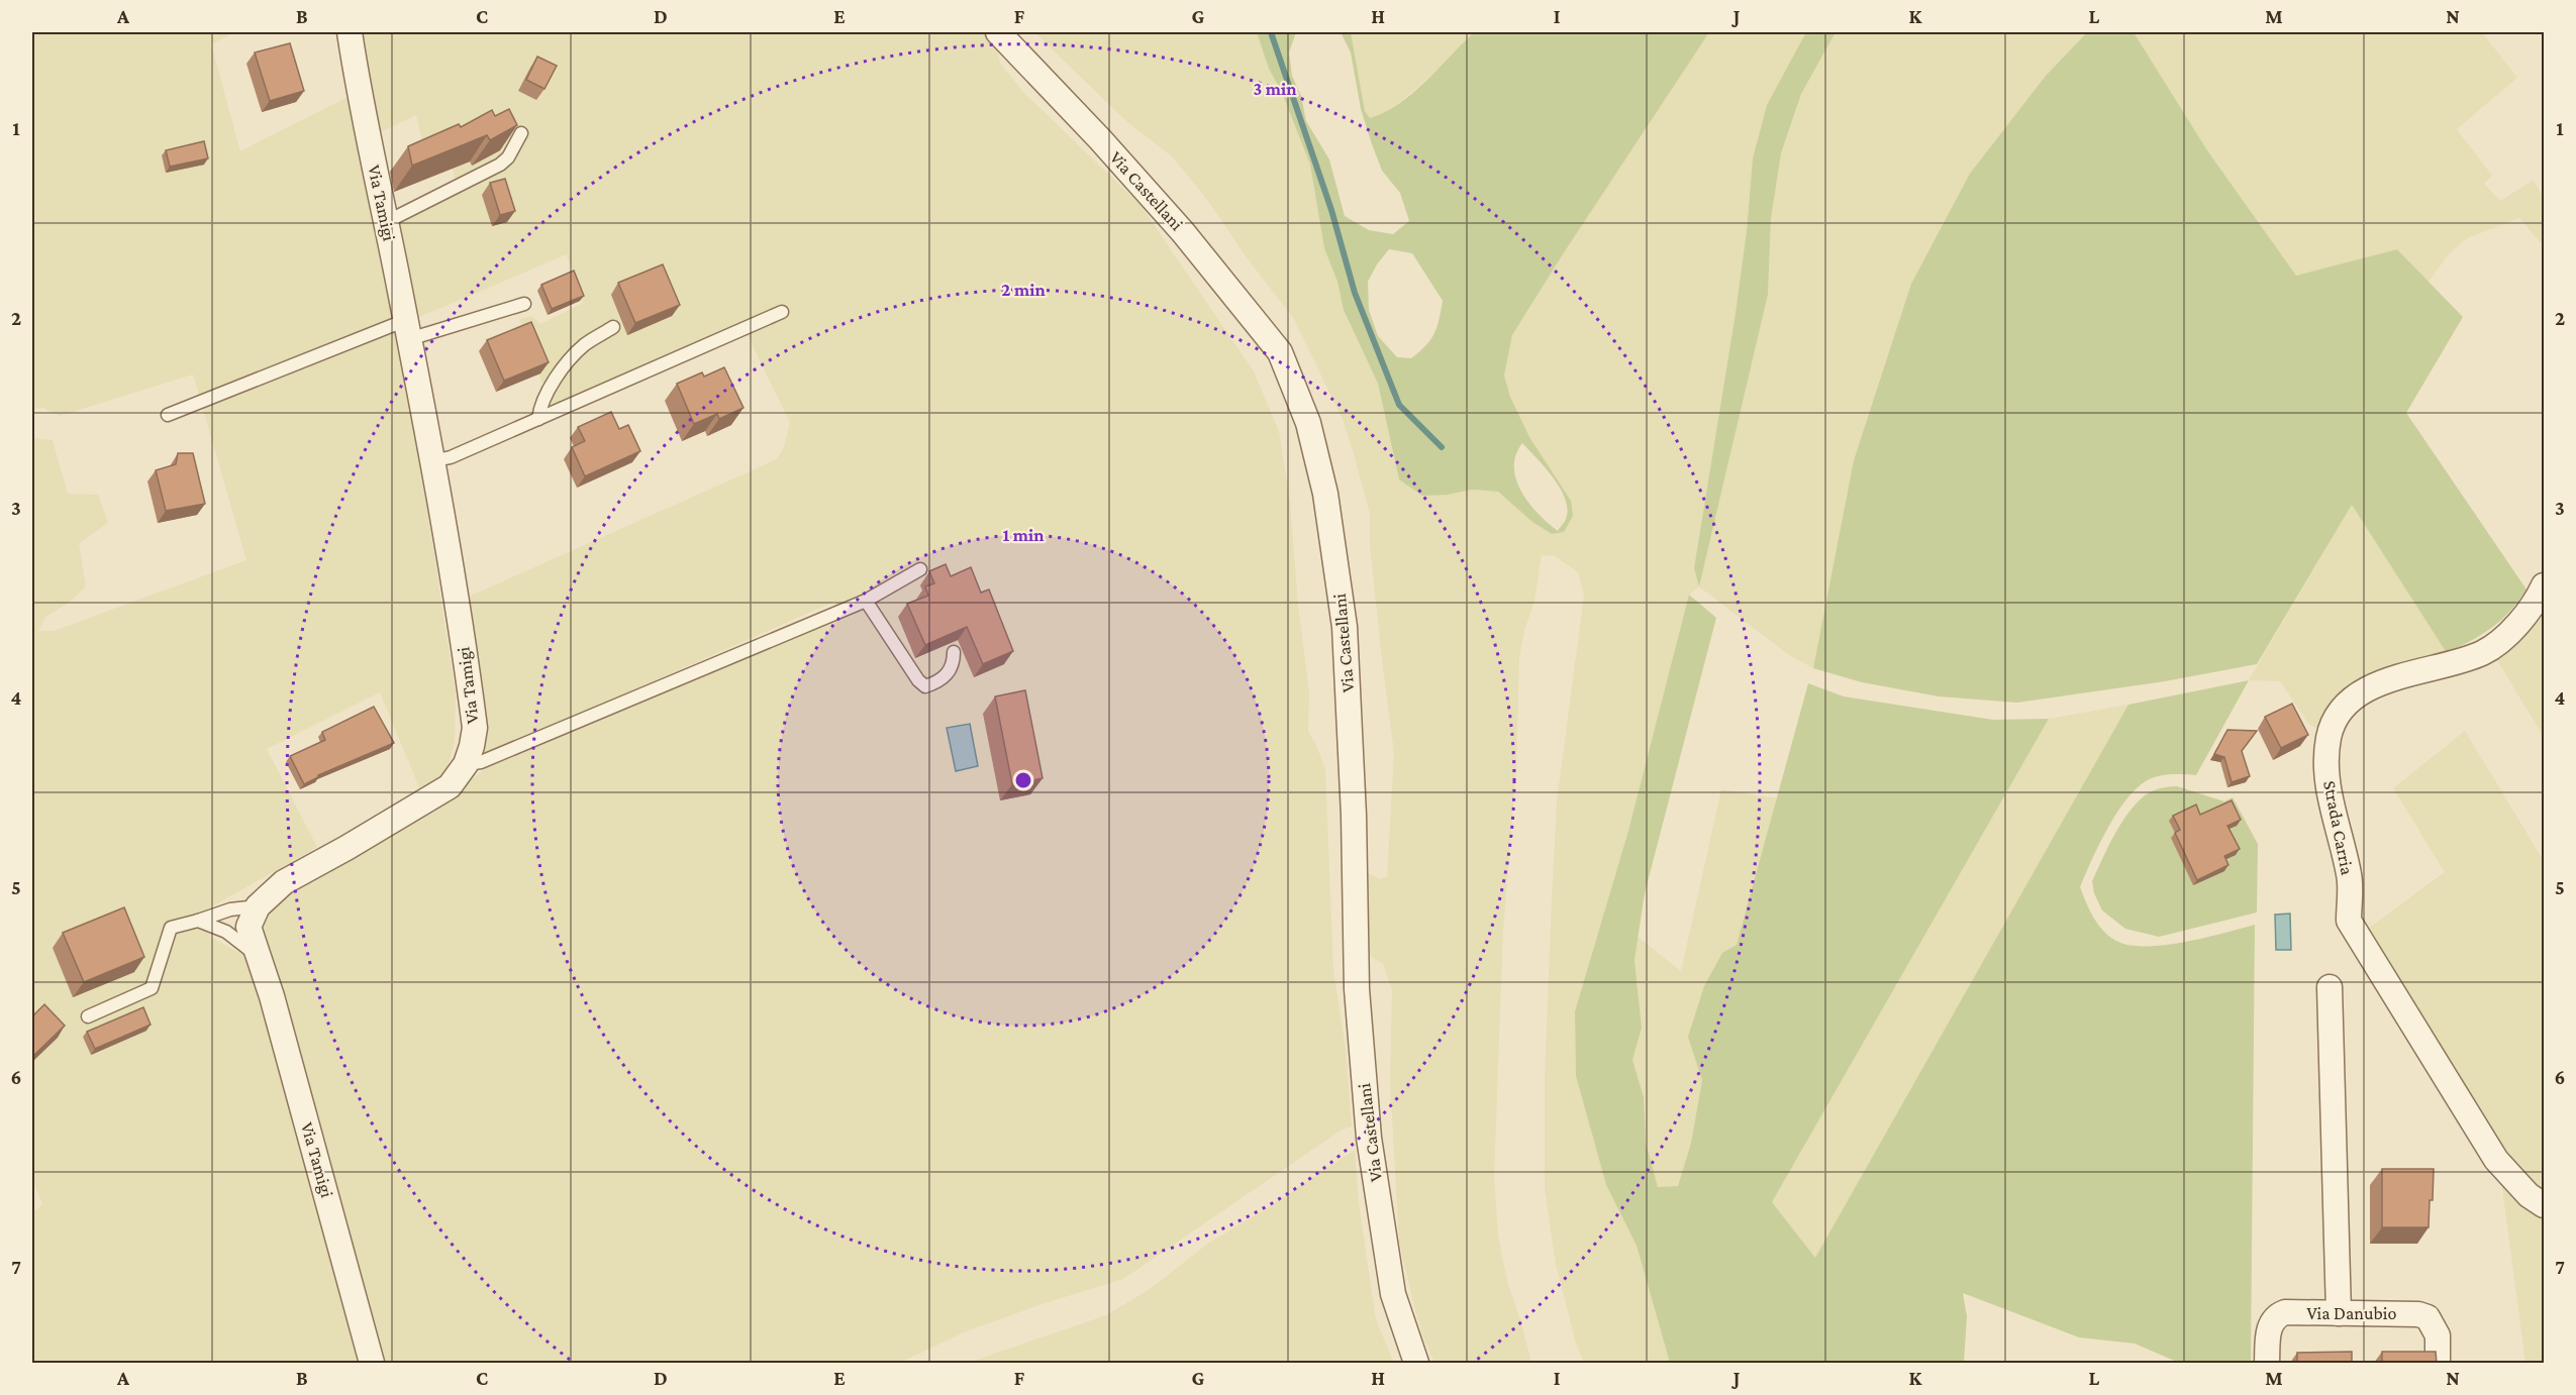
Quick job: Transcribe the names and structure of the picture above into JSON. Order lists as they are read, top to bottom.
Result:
{
  "streets": {
    "street": [
      "Via Castellani",
      "Via Tamigi",
      "Strada Carria",
      "Via Danubio"
    ]
  },
  "grid": {
    "columns": [
      "A",
      "B",
      "C",
      "D",
      "E",
      "F",
      "G",
      "H",
      "I",
      "J",
      "K",
      "L",
      "M",
      "N"
    ],
    "rows": [
      "1",
      "2",
      "3",
      "4",
      "5",
      "6",
      "7"
    ]
  },
  "rings": ["3 min", "2 min", "1 min"]
}
